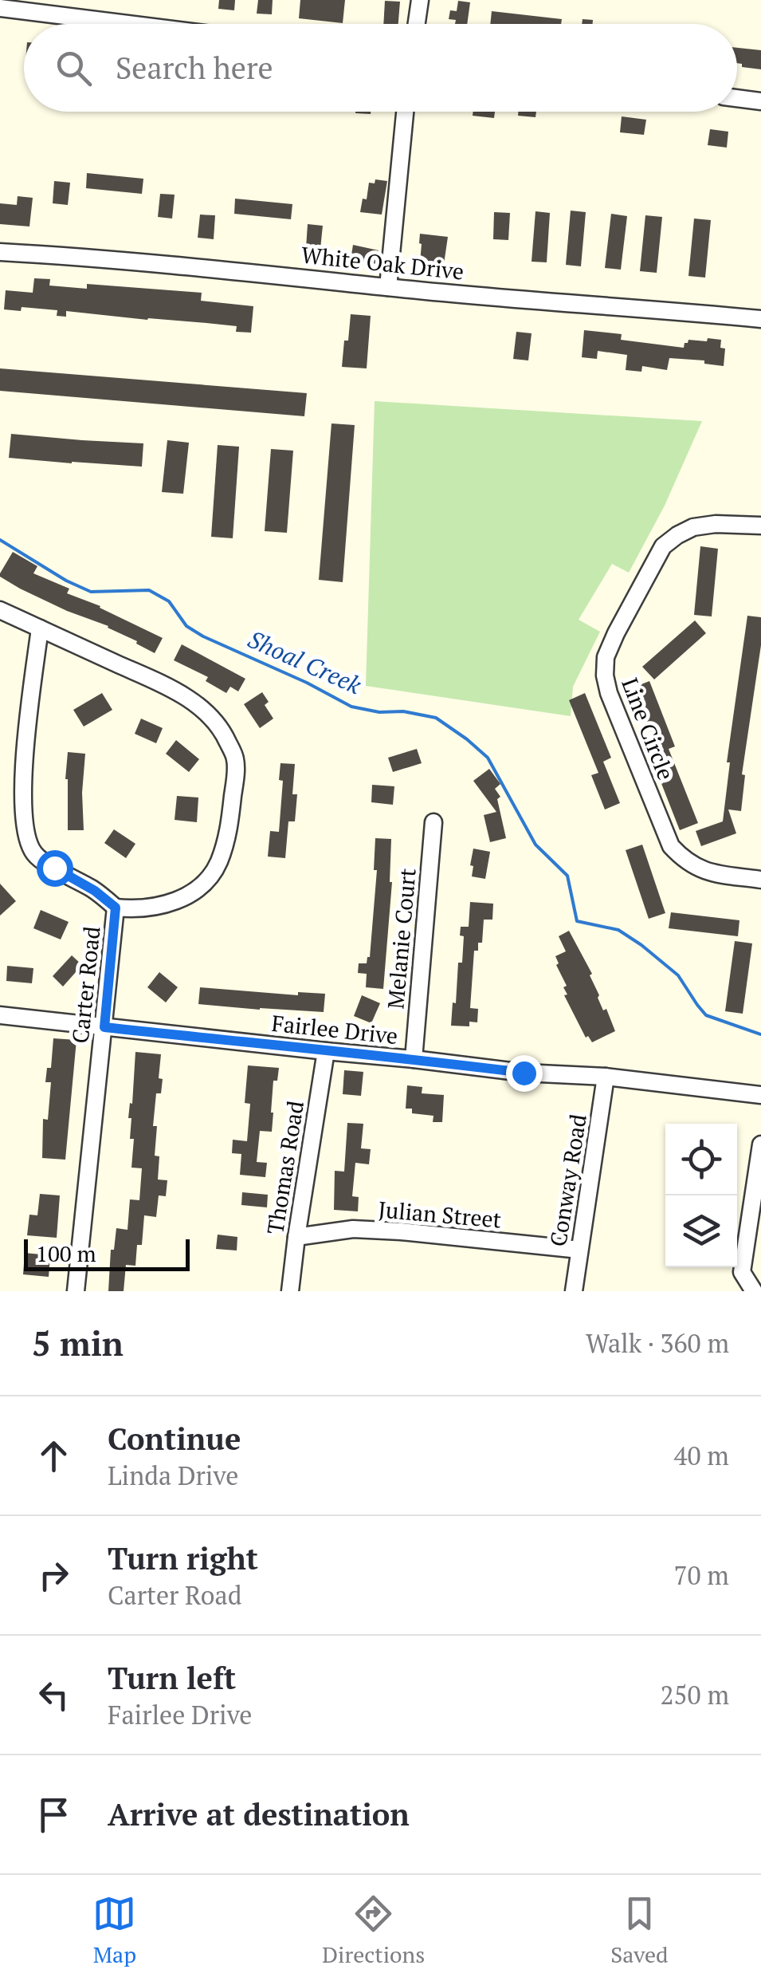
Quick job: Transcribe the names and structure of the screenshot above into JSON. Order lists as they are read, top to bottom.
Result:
{
  "streets": {
    "street": [
      "White Oak Drive",
      "Line Circle",
      "Melanie Court",
      "Carter Road",
      "Fairlee Drive",
      "Thomas Road",
      "Conway Road",
      "Julian Street"
    ]
  },
  "crossings": [
    ["Melanie Court", "Fairlee Drive"],
    ["Carter Road", "Fairlee Drive"],
    ["Fairlee Drive", "Thomas Road"],
    ["Fairlee Drive", "Conway Road"],
    ["Thomas Road", "Julian Street"],
    ["Conway Road", "Julian Street"]
  ],
  "water": ["Shoal Creek"],
  "scale_bar": "100 m",
  "page": {
    "search": "Search here",
    "scale": "100 m",
    "heading": ["5 min", "Walk · 360 m"],
    "list": [
      ["Continue", "Linda Drive", "40 m"],
      ["Turn right", "Carter Road", "70 m"],
      ["Turn left", "Fairlee Drive", "250 m"],
      "Arrive at destination"
    ],
    "nav": ["Map", "Directions", "Saved"]
  }
}
